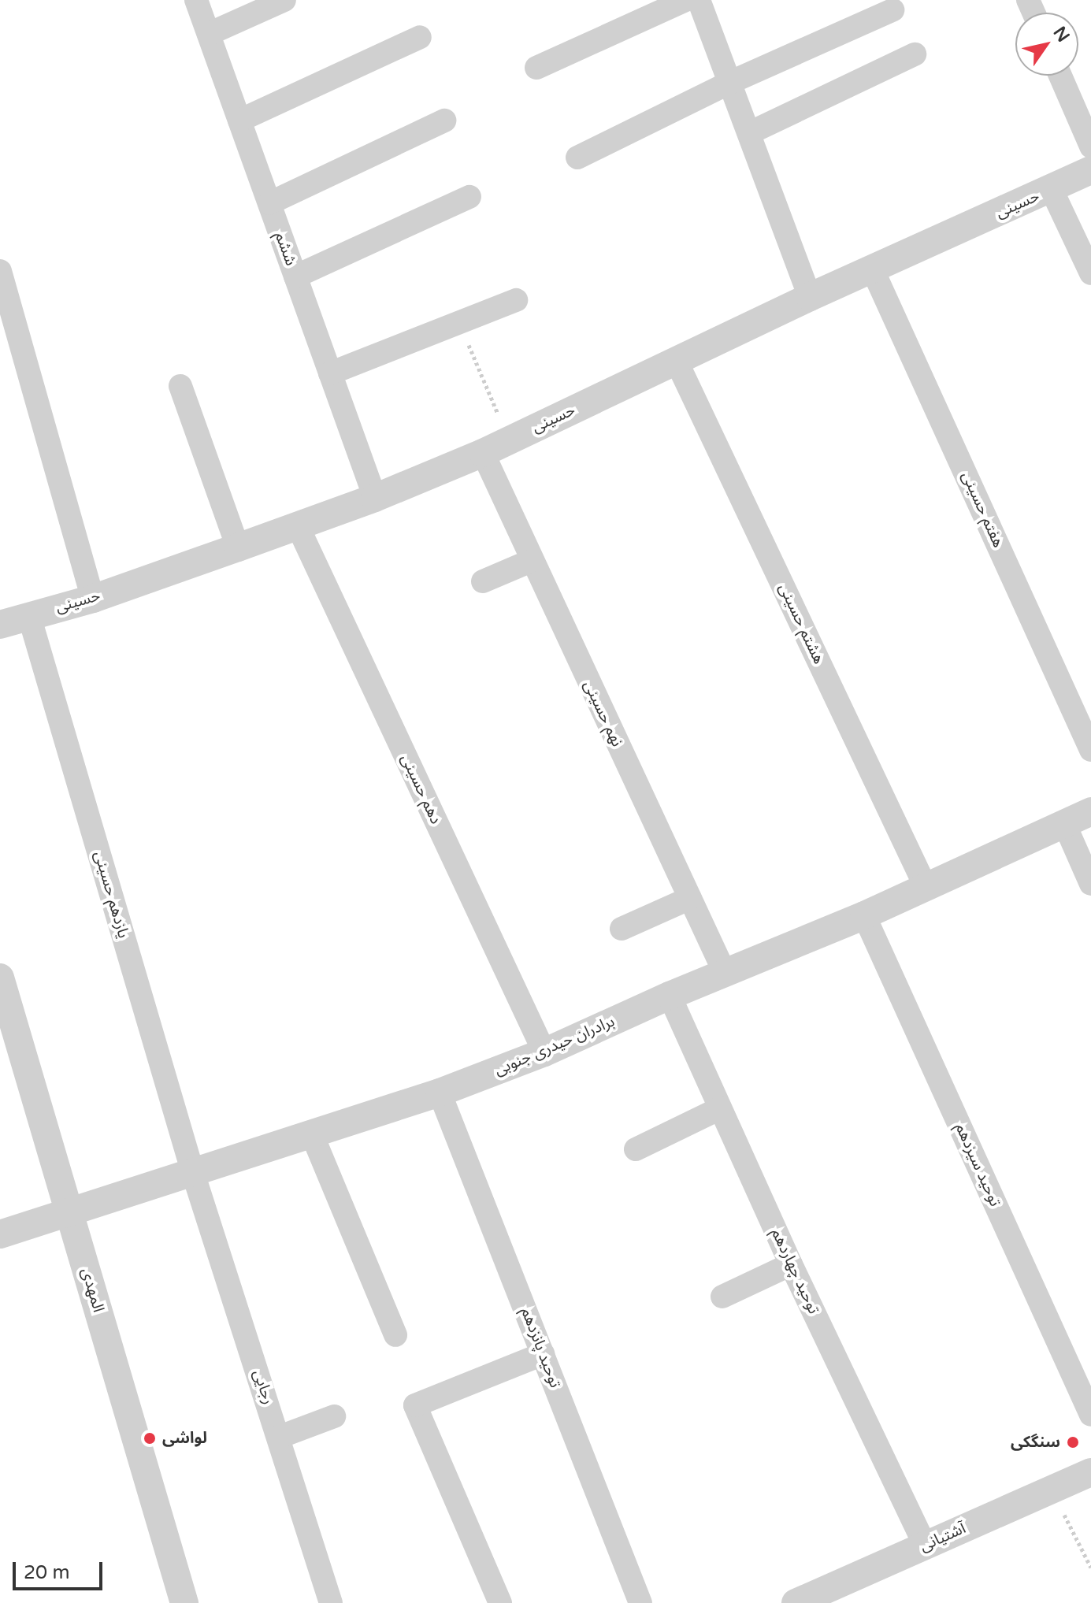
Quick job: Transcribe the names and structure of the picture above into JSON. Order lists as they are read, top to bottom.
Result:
{
  "streets": {
    "street": [
      "حسینی",
      "ششم",
      "هفتم حسینی",
      "هشتم حسینی",
      "نهم حسینی",
      "دهم حسینی",
      "یازدهم حسینی",
      "برادران حیدری جنوبی",
      "توحید سیزدهم",
      "توحید چهاردهم",
      "المهدی",
      "توحید پانزدهم",
      "رجایی",
      "آشتیانی"
    ]
  },
  "crossings": [
    ["حسینی", "ششم"],
    ["حسینی", "هفتم حسینی"],
    ["حسینی", "هشتم حسینی"],
    ["حسینی", "نهم حسینی"],
    ["حسینی", "دهم حسینی"],
    ["حسینی", "یازدهم حسینی"],
    ["هشتم حسینی", "برادران حیدری جنوبی"],
    ["نهم حسینی", "برادران حیدری جنوبی"],
    ["دهم حسینی", "برادران حیدری جنوبی"],
    ["یازدهم حسینی", "برادران حیدری جنوبی"],
    ["یازدهم حسینی", "رجایی"],
    ["برادران حیدری جنوبی", "توحید سیزدهم"],
    ["برادران حیدری جنوبی", "توحید چهاردهم"],
    ["برادران حیدری جنوبی", "المهدی"],
    ["برادران حیدری جنوبی", "توحید پانزدهم"],
    ["برادران حیدری جنوبی", "رجایی"],
    ["توحید چهاردهم", "آشتیانی"]
  ],
  "places": ["لواشی", "سنگکی"],
  "scale_bar": "20 m",
  "north": "top right"
}
